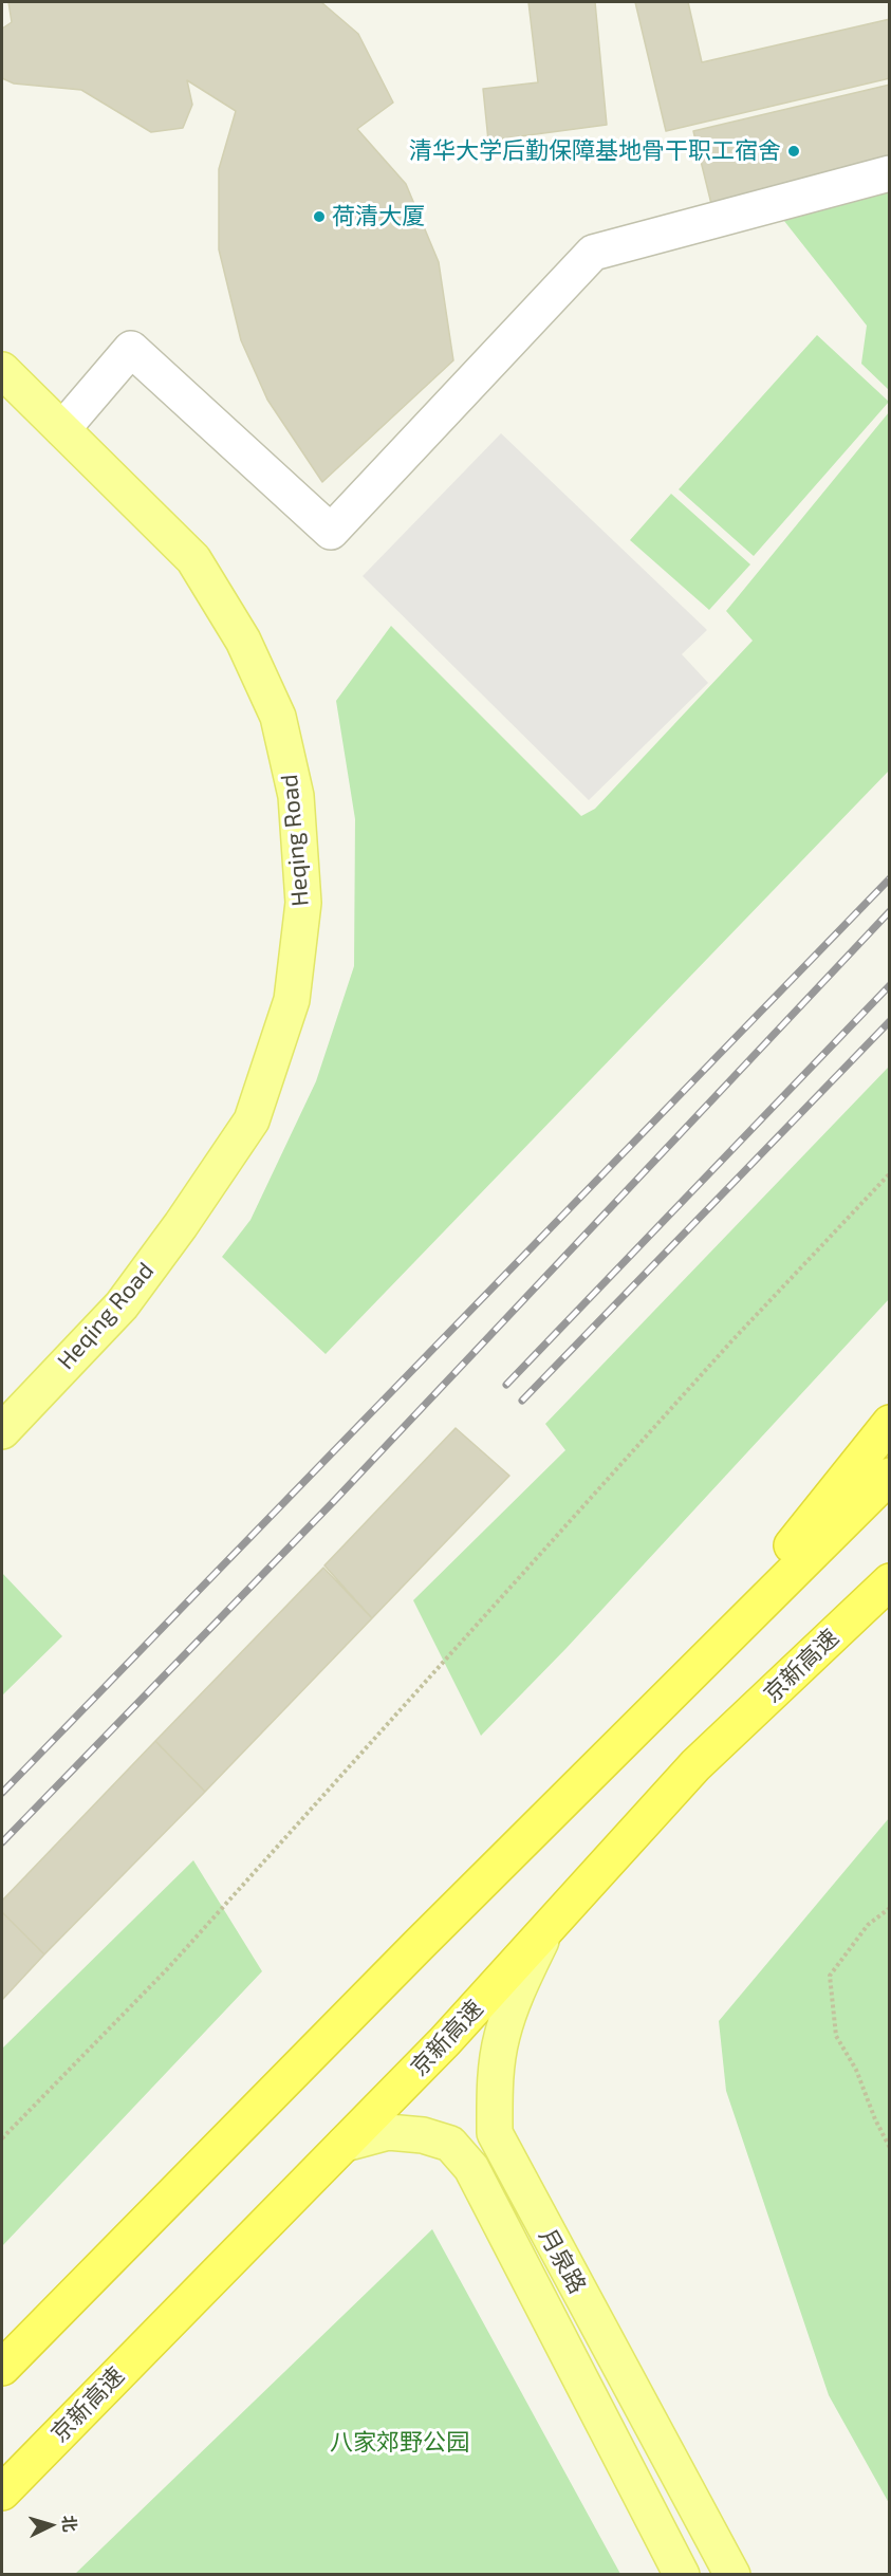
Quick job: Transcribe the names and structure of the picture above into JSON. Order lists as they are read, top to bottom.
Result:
{
  "streets": {
    "highway": ["京新高速"],
    "main road": ["Heqing Road", "月泉路"]
  },
  "crossings": [
    ["京新高速", "月泉路"]
  ],
  "parks": ["八家郊野公园"],
  "places": ["清华大学后勤保障基地骨干职工宿舍", "荷清大厦"],
  "north": "right"
}
